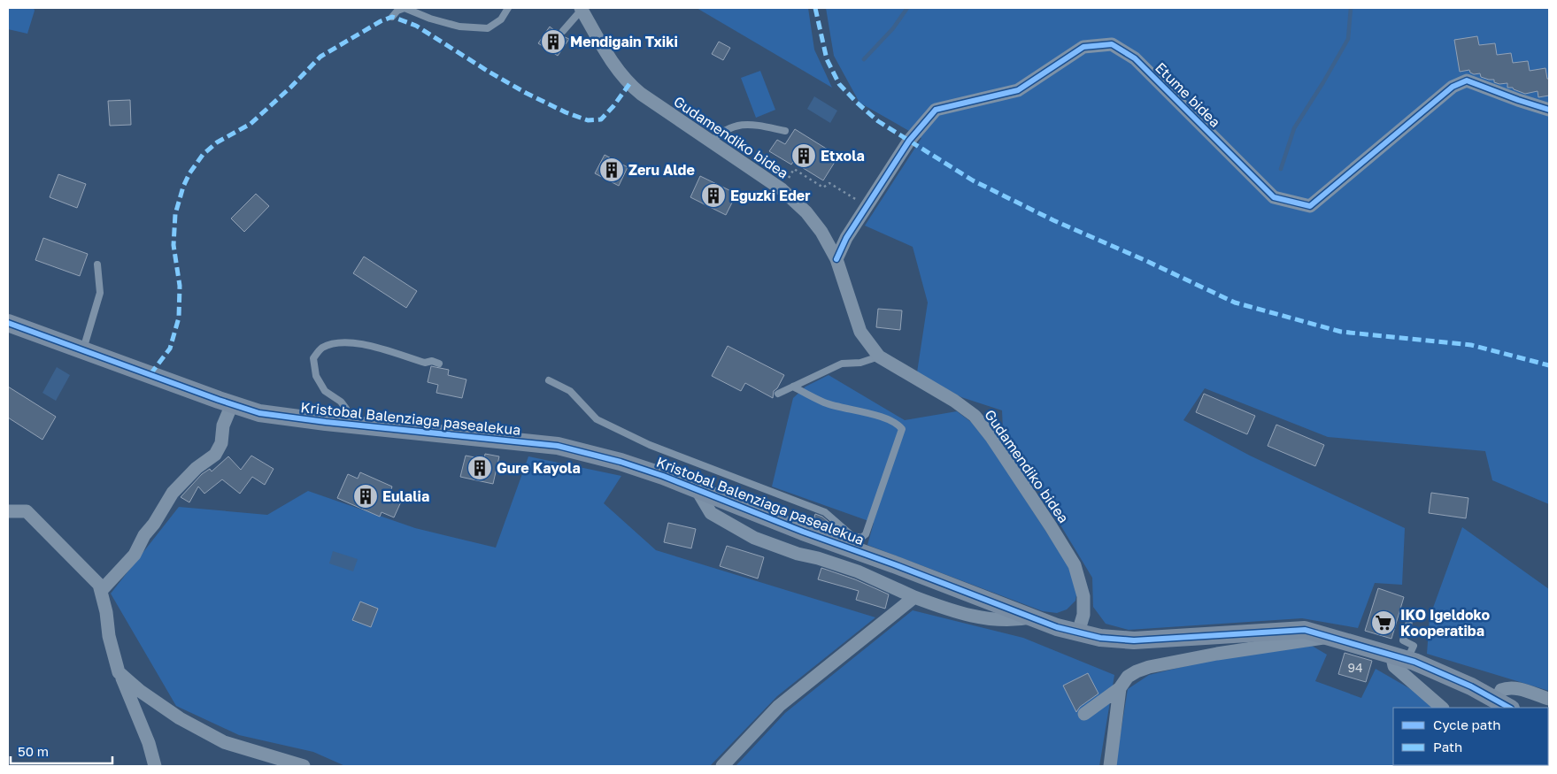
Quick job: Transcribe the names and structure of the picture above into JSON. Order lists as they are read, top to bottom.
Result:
{
  "streets": {
    "street": ["Etume bidea", "Gudamendiko bidea", "Kristobal Balenziaga pasealekua"]
  },
  "crossings": [
    ["Etume bidea", "Gudamendiko bidea"],
    ["Gudamendiko bidea", "Kristobal Balenziaga pasealekua"]
  ],
  "places": {
    "building": [
      "Mendigain Txiki",
      "Etxola",
      "Zeru Alde",
      "Eguzki Eder",
      "Gure Kayola",
      "Eulalia"
    ],
    "supermarket": ["IKO Igeldoko Kooperatiba"]
  },
  "house_numbers": ["94"],
  "legend": ["Cycle path", "Path"],
  "scale_bar": "50 m"
}
